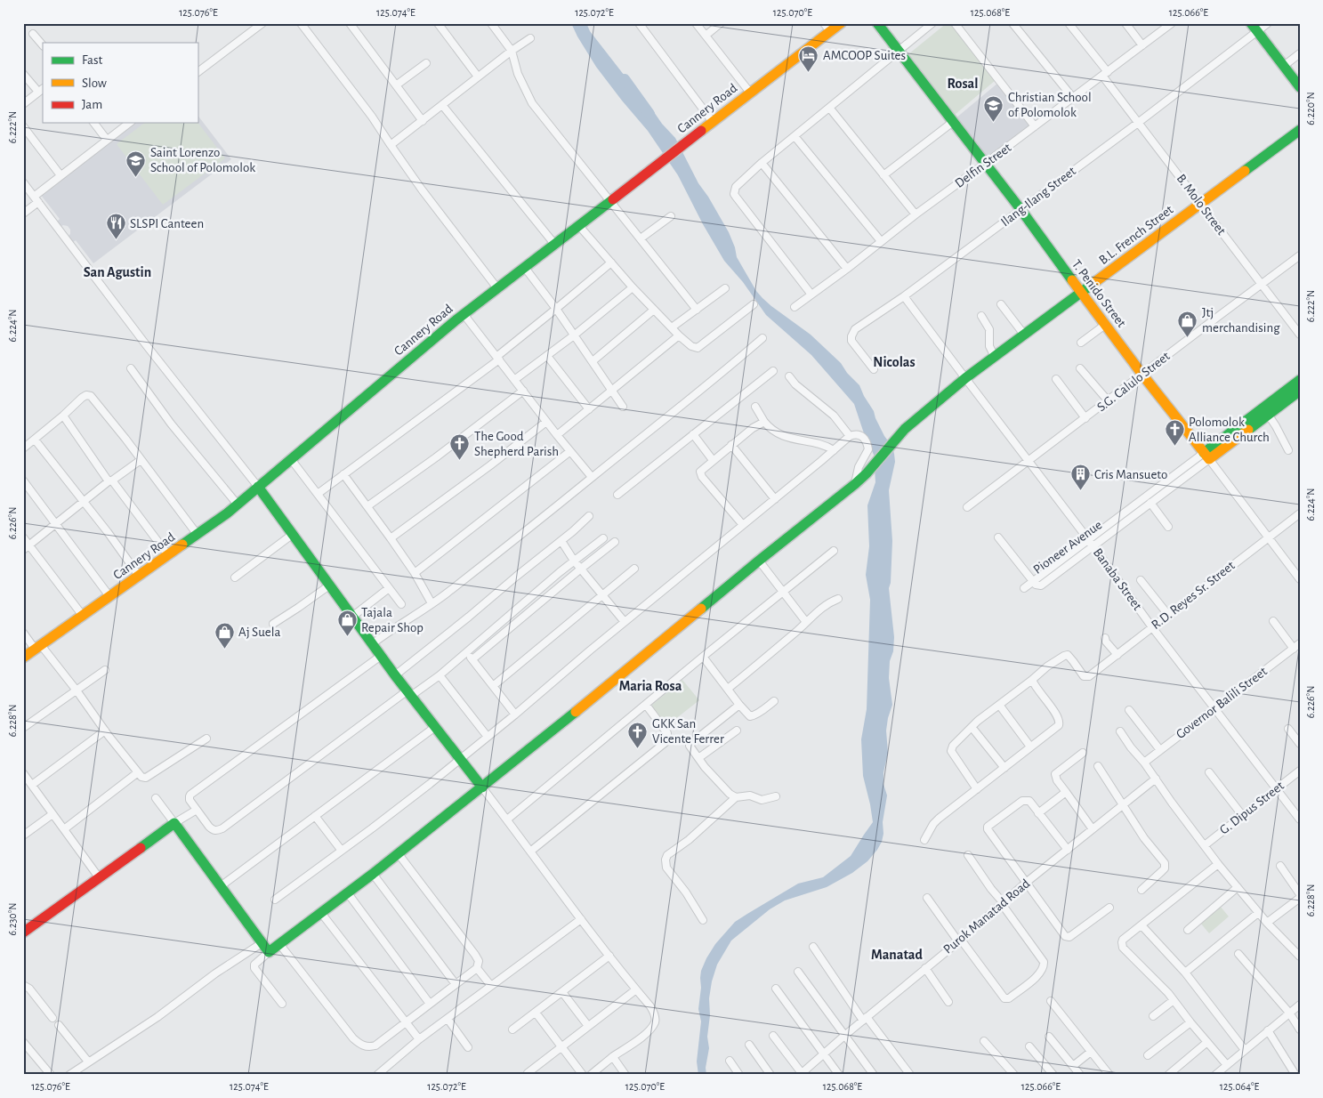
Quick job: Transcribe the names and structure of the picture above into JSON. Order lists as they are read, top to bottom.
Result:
{
  "streets": {
    "street": [
      "Cannery Road",
      "Delfin Street",
      "Ilang-Ilang Street",
      "B. Molo Street",
      "B.L. French Street",
      "T. Penido Street",
      "S.G. Calulo Street",
      "Pioneer Avenue",
      "Banaba Street",
      "R.D. Reyes Sr. Street",
      "Governor Balili Street",
      "G. Dipus Street",
      "Purok Manatad Road"
    ]
  },
  "crossings": [
    ["Delfin Street", "B. Molo Street"],
    ["Delfin Street", "T. Penido Street"],
    ["Ilang-Ilang Street", "B. Molo Street"],
    ["Ilang-Ilang Street", "T. Penido Street"],
    ["Ilang-Ilang Street", "Banaba Street"],
    ["B. Molo Street", "B.L. French Street"],
    ["B. Molo Street", "S.G. Calulo Street"],
    ["B.L. French Street", "T. Penido Street"],
    ["B.L. French Street", "Banaba Street"],
    ["T. Penido Street", "S.G. Calulo Street"],
    ["T. Penido Street", "Pioneer Avenue"],
    ["T. Penido Street", "R.D. Reyes Sr. Street"],
    ["S.G. Calulo Street", "Banaba Street"],
    ["Pioneer Avenue", "Banaba Street"],
    ["Banaba Street", "R.D. Reyes Sr. Street"],
    ["Banaba Street", "Governor Balili Street"],
    ["Banaba Street", "G. Dipus Street"]
  ],
  "districts": [
    "Rosal",
    "San Agustin",
    "Nicolas",
    "Maria Rosa",
    "Manatad"
  ],
  "places": {
    "hotel": ["AMCOOP Suites"],
    "school or university": ["Christian School of Polomolok", "Saint Lorenzo School of Polomolok"],
    "restaurant": ["SLSPI Canteen"],
    "shop": ["Jtj merchandising", "Tajala Repair Shop", "Aj Suela"],
    "church": ["Polomolok Alliance Church", "The Good Shepherd Parish", "GKK San Vicente Ferrer"],
    "building": ["Cris Mansueto"]
  },
  "legend": ["Fast", "Slow", "Jam"],
  "coordinates": [
    "125.076°E",
    "125.074°E",
    "125.072°E",
    "125.070°E",
    "125.068°E",
    "125.066°E",
    "6.220°N",
    "6.222°N",
    "6.224°N",
    "6.226°N",
    "6.228°N",
    "6.230°N",
    "125.064°E"
  ]
}
